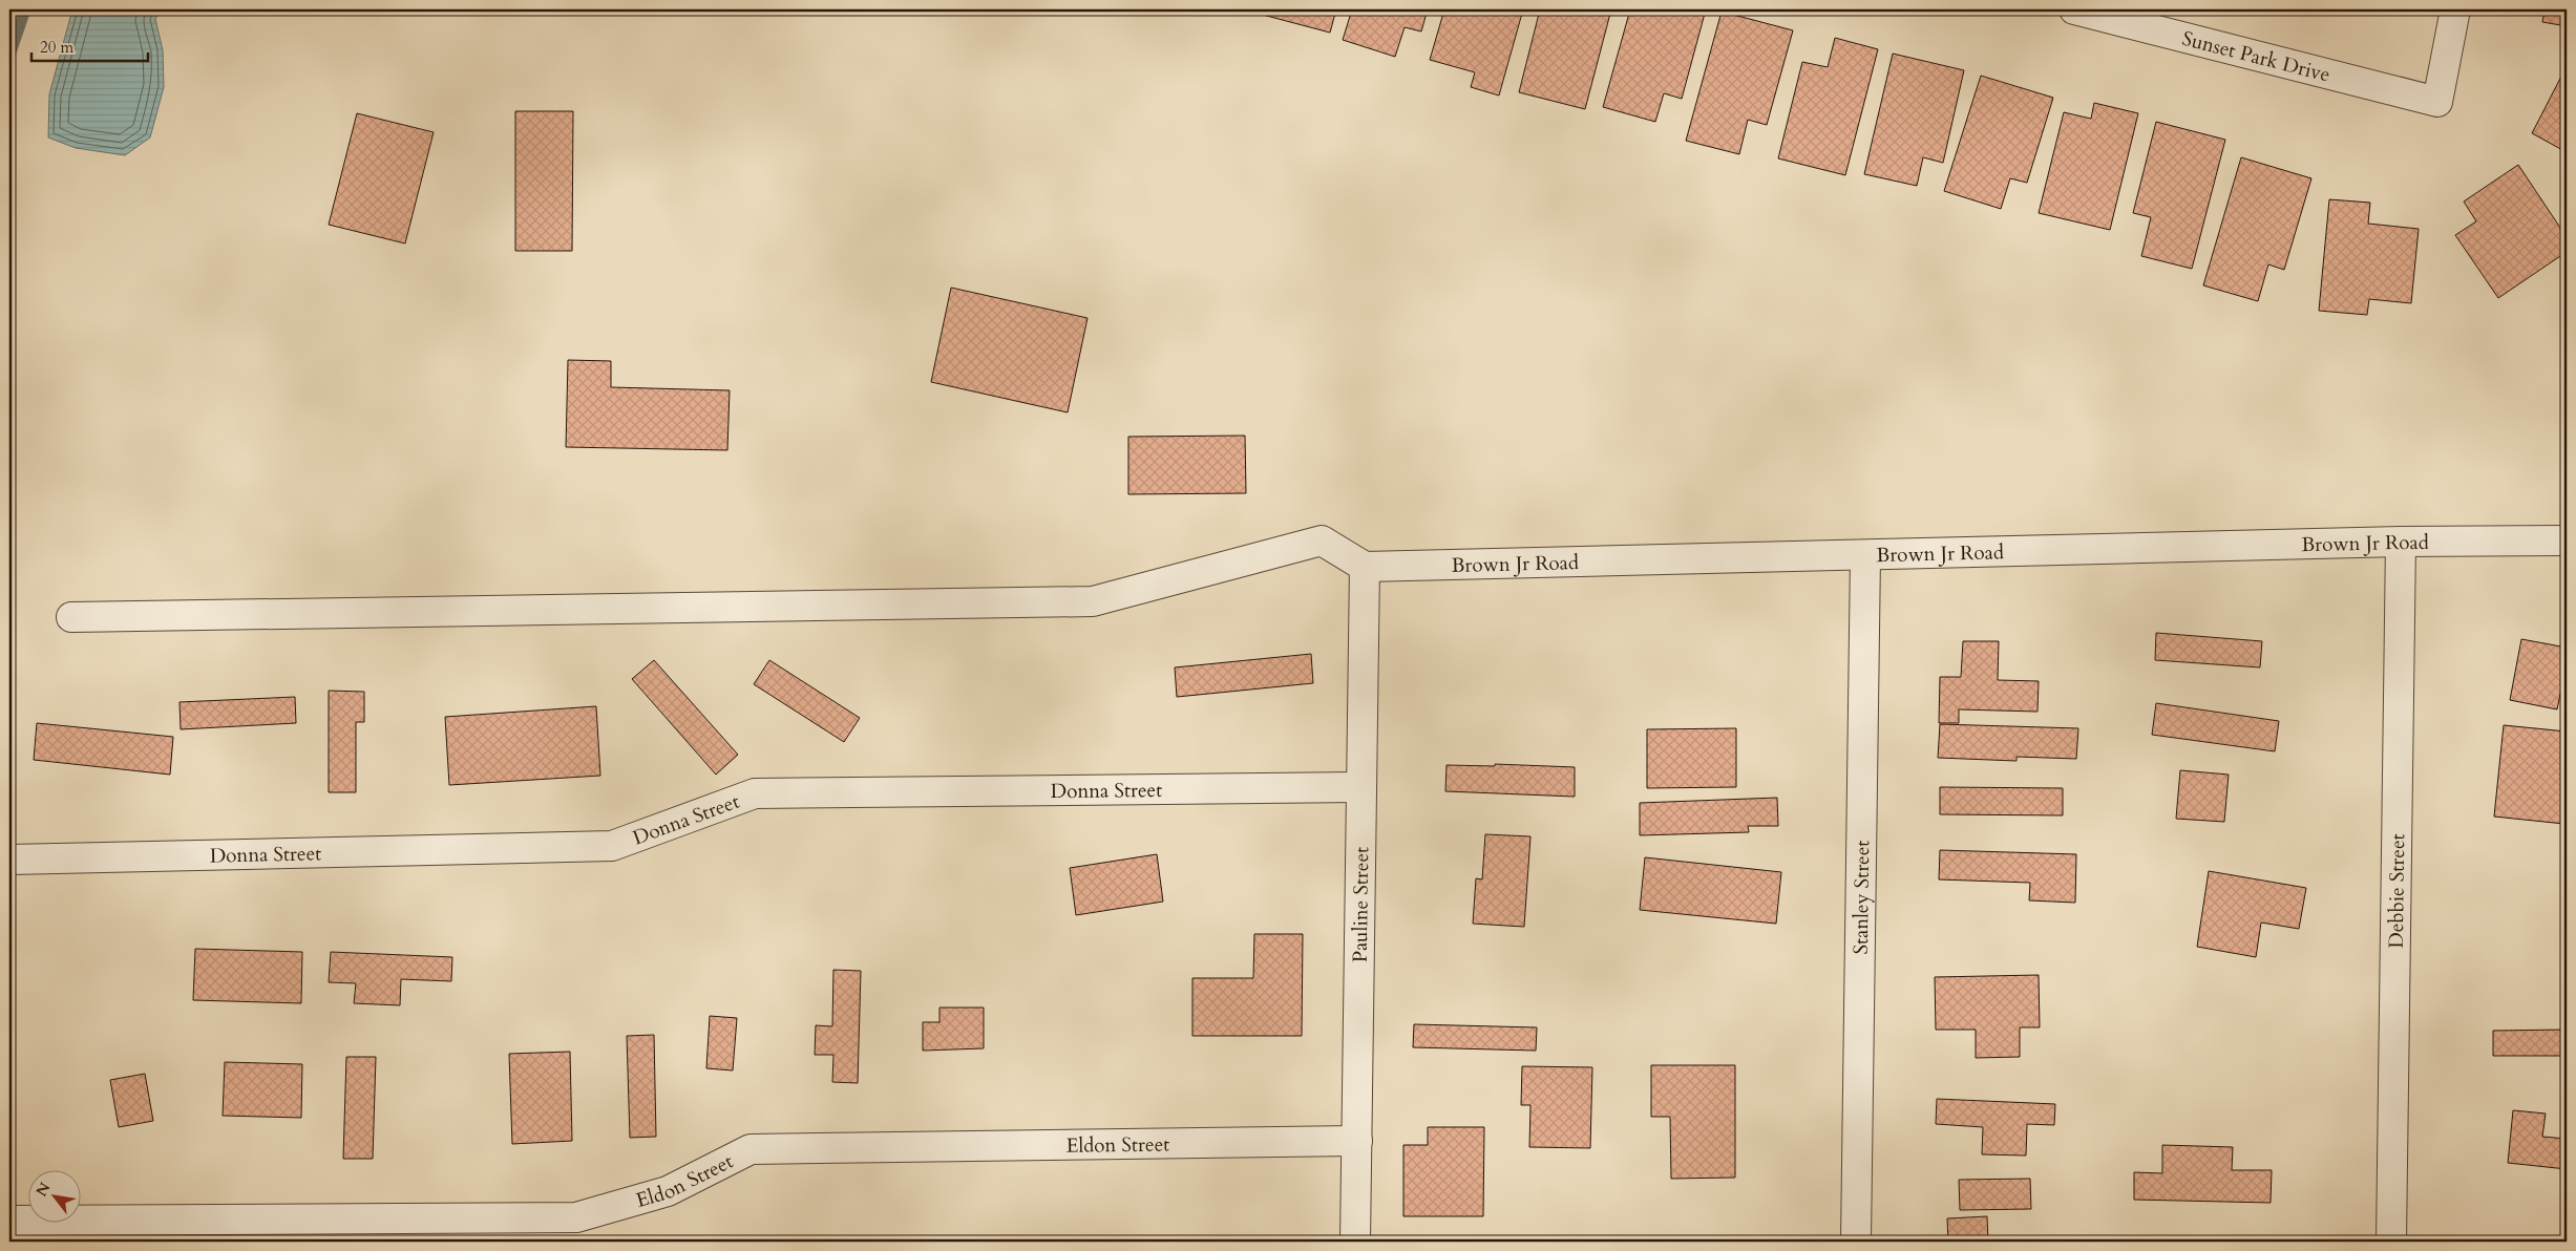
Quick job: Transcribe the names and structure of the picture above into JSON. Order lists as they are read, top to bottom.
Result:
{
  "streets": {
    "street": [
      "Sunset Park Drive",
      "Brown Jr Road",
      "Donna Street",
      "Debbie Street",
      "Stanley Street",
      "Pauline Street",
      "Eldon Street"
    ]
  },
  "crossings": [
    ["Brown Jr Road", "Debbie Street"],
    ["Brown Jr Road", "Stanley Street"],
    ["Brown Jr Road", "Pauline Street"],
    ["Donna Street", "Pauline Street"],
    ["Pauline Street", "Eldon Street"]
  ],
  "scale_bar": "20 m",
  "north": "top left"
}
